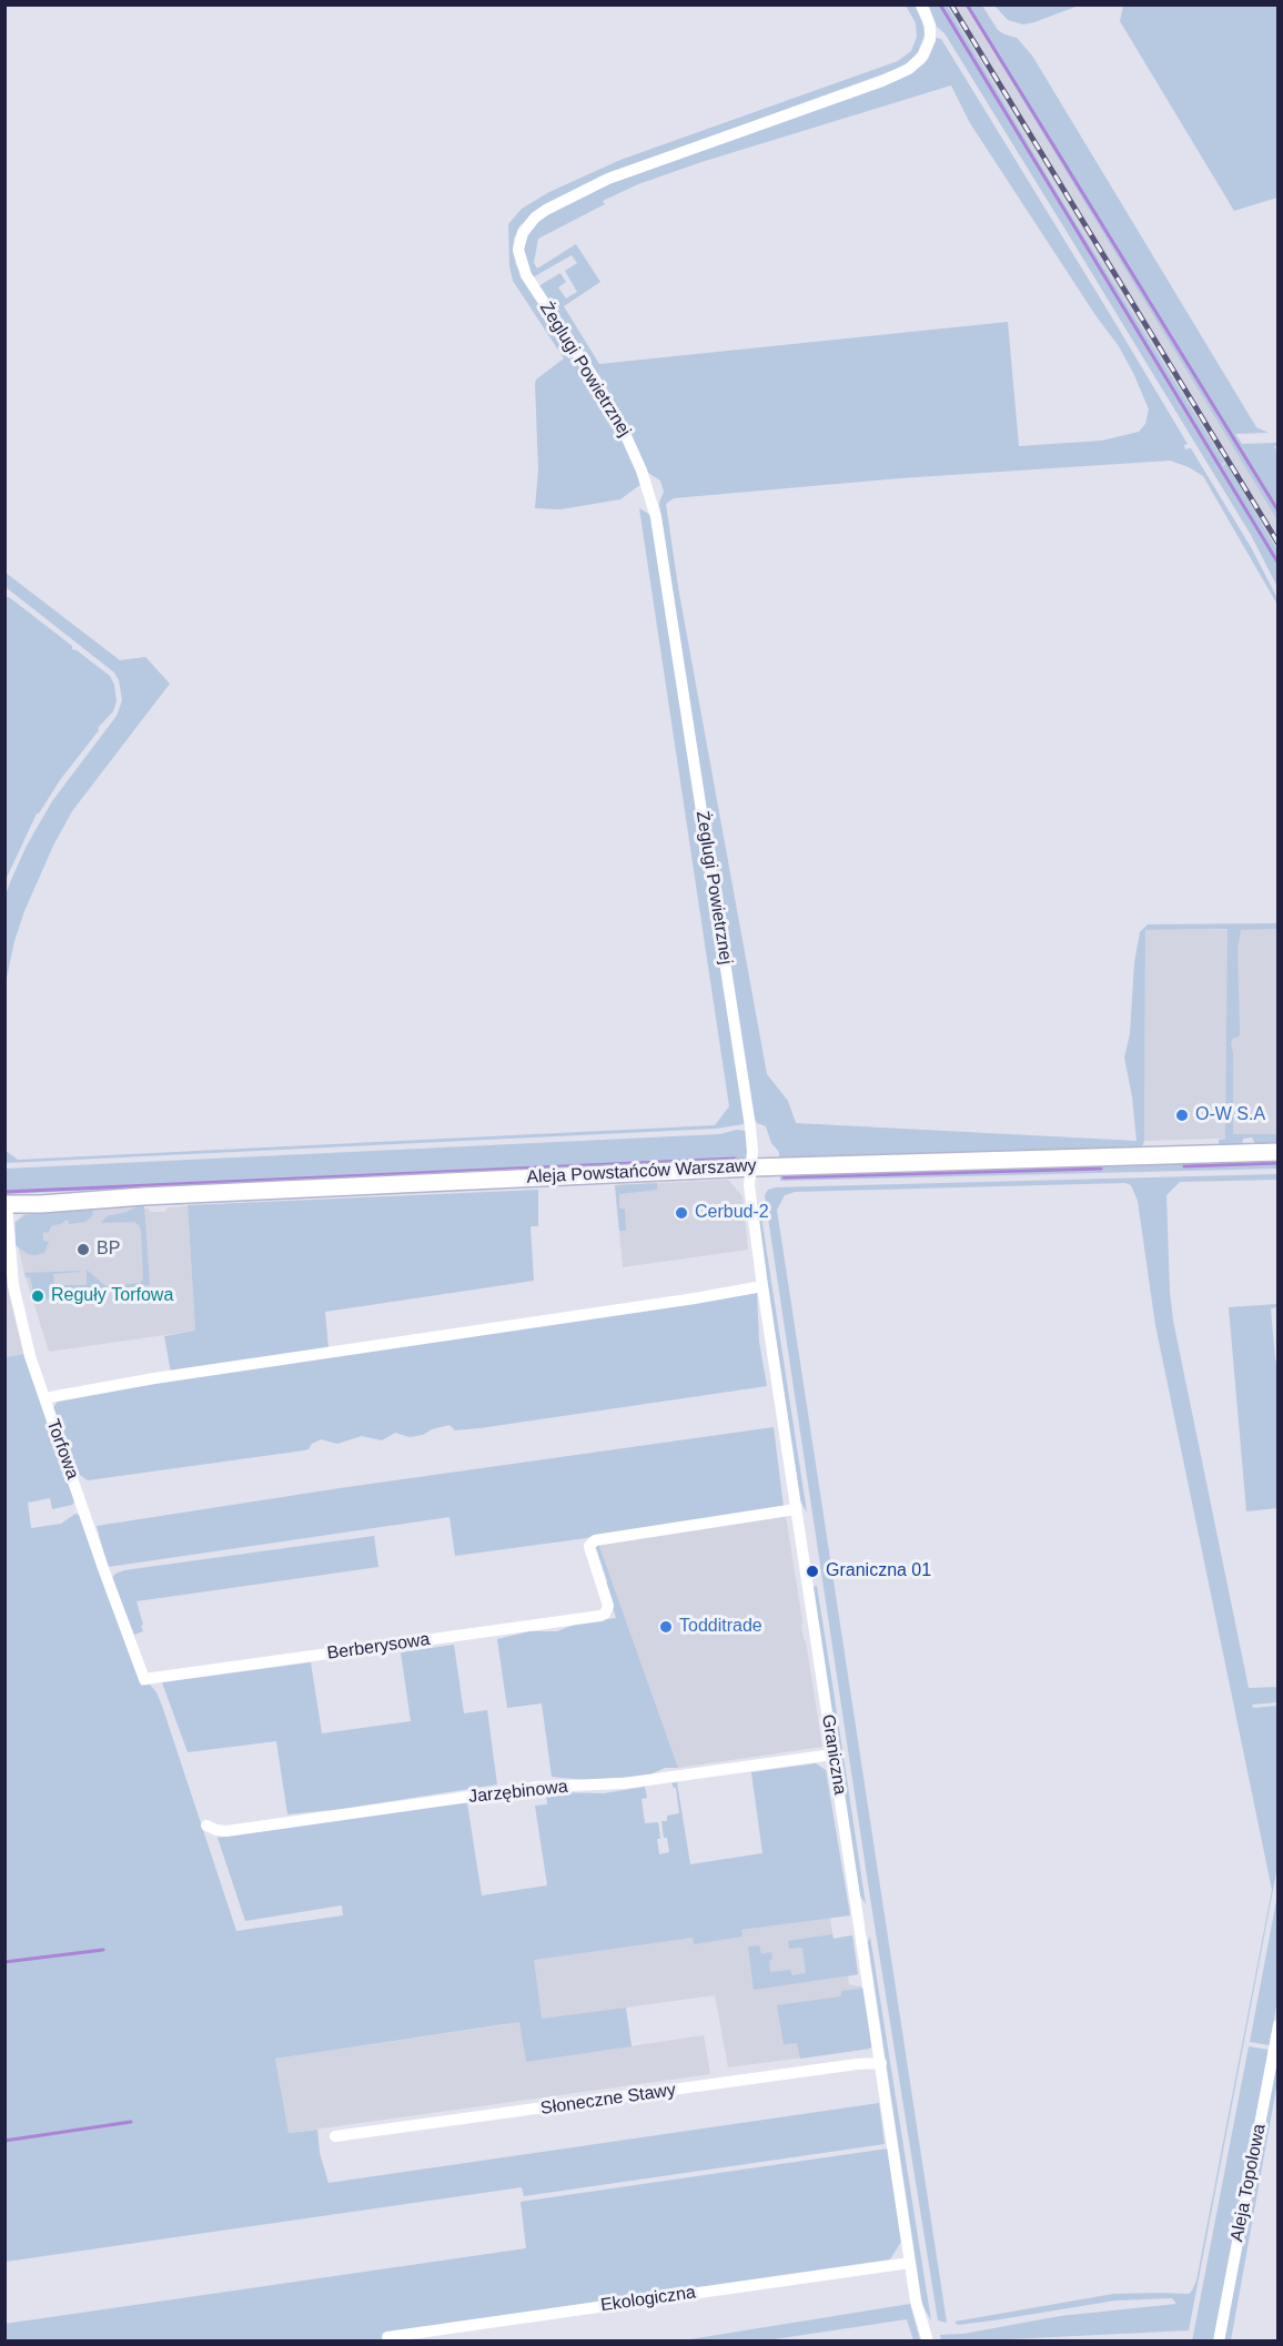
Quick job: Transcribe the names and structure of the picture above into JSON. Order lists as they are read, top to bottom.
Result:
{
  "streets": {
    "street": [
      "Żeglugi Powietrznej",
      "Aleja Powstańców Warszawy",
      "Torfowa",
      "Berberysowa",
      "Graniczna",
      "Jarzębinowa",
      "Słoneczne Stawy",
      "Aleja Topolowa",
      "Ekologiczna"
    ]
  },
  "crossings": [
    ["Żeglugi Powietrznej", "Aleja Powstańców Warszawy"],
    ["Żeglugi Powietrznej", "Graniczna"],
    ["Aleja Powstańców Warszawy", "Torfowa"],
    ["Aleja Powstańców Warszawy", "Graniczna"],
    ["Torfowa", "Berberysowa"],
    ["Berberysowa", "Graniczna"],
    ["Graniczna", "Jarzębinowa"],
    ["Graniczna", "Słoneczne Stawy"],
    ["Graniczna", "Ekologiczna"]
  ],
  "places": [
    "O-W S.A",
    "Cerbud-2",
    "BP",
    "Reguły Torfowa",
    "Graniczna 01",
    "Todditrade"
  ]
}
